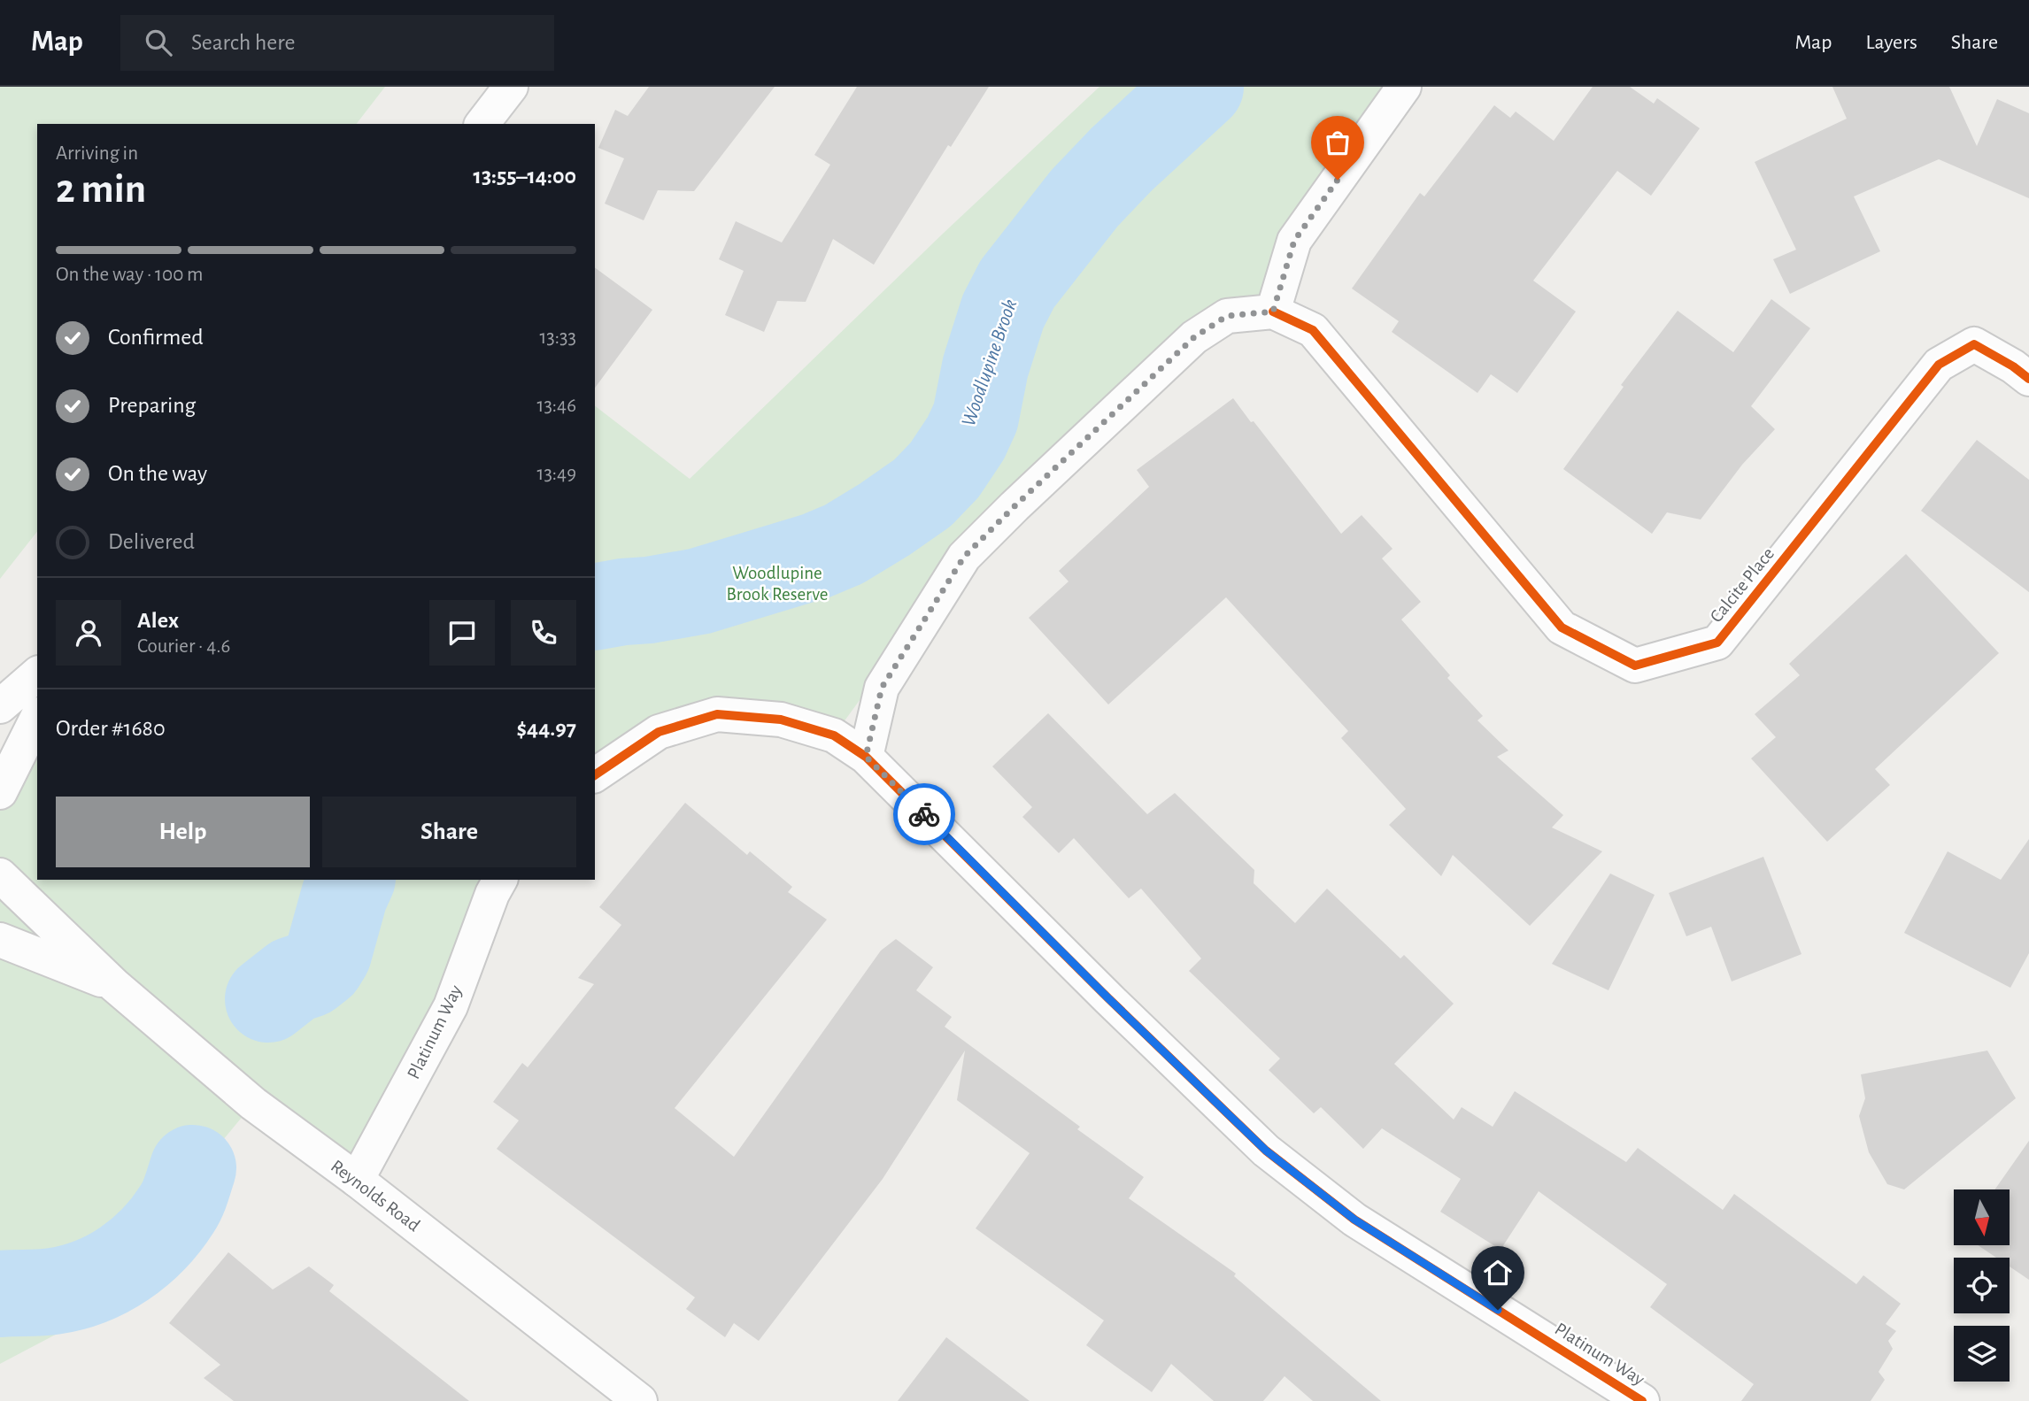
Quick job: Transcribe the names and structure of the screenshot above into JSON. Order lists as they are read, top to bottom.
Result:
{
  "streets": {
    "street": ["Calcite Place", "Platinum Way", "Reynolds Road"]
  },
  "crossings": [
    ["Platinum Way", "Reynolds Road"]
  ],
  "water": ["Woodlupine Brook"],
  "parks": ["Woodlupine Brook Reserve"],
  "north": "bottom",
  "page": {
    "header": "Map",
    "search": "Search here",
    "nav": ["Map", "Layers", "Share"],
    "heading": ["2 min", "Arriving in", "13:55–14:00"],
    "panel": [
      "Alex",
      "Courier · 4.6",
      "Order #1680",
      "$44.97"
    ],
    "bar": "On the way · 100 m",
    "list": [
      ["Confirmed", "13:33"],
      ["Preparing", "13:46"],
      ["On the way", "13:49"],
      "Delivered"
    ],
    "buttons": ["Help", "Share"]
  }
}
